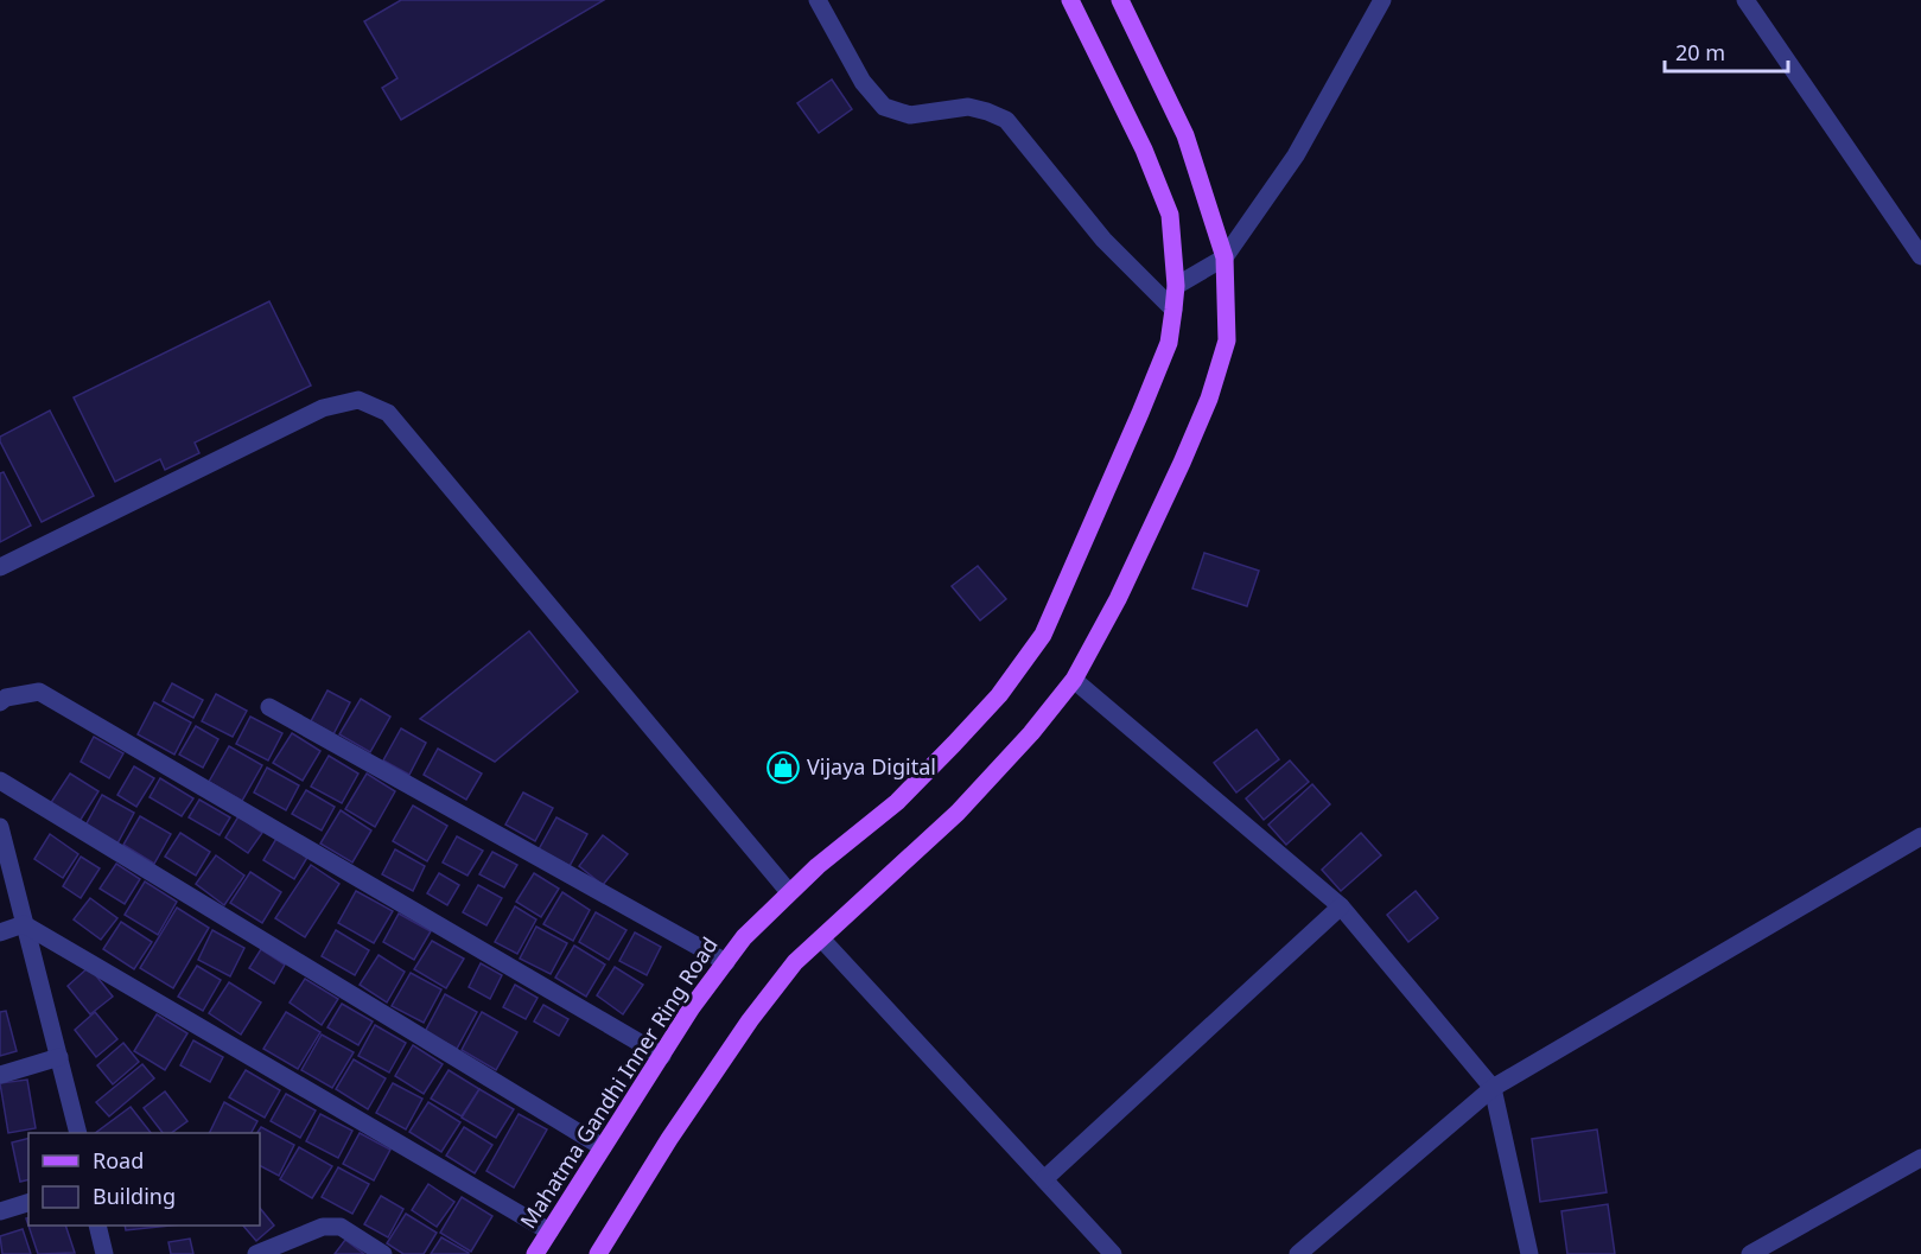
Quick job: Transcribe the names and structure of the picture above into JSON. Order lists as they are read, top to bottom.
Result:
{
  "streets": {
    "main road": ["Mahatma Gandhi Inner Ring Road"]
  },
  "places": {
    "shop": ["Vijaya Digital"]
  },
  "legend": ["Road", "Building"],
  "scale_bar": "20 m"
}
